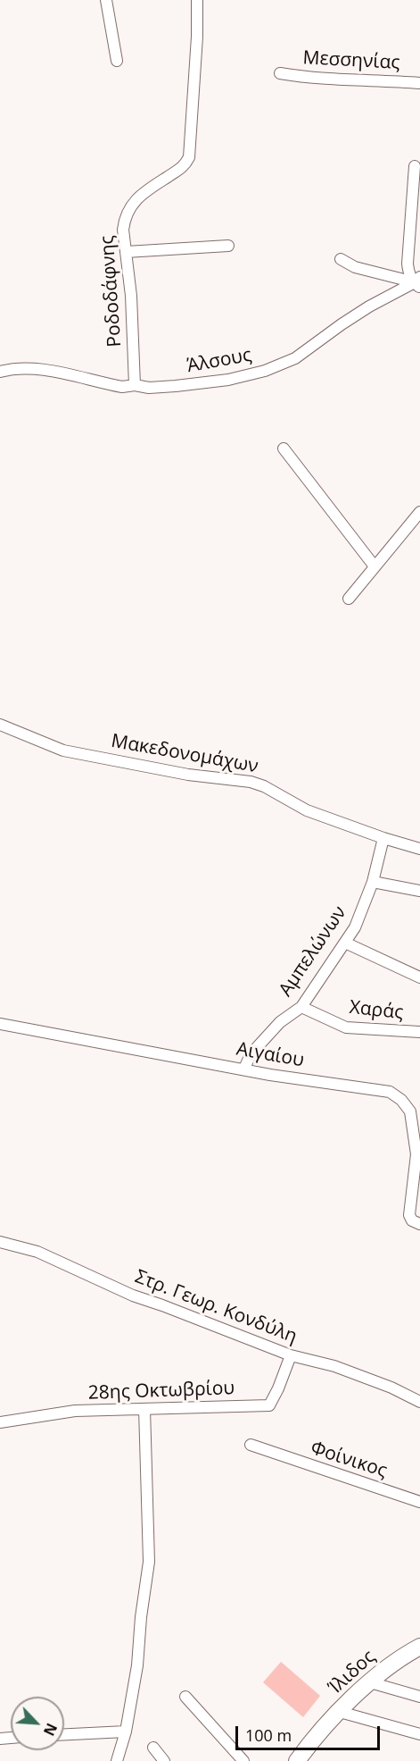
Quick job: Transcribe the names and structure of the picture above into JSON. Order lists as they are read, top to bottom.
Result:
{
  "streets": {
    "street": [
      "Μεσσηνίας",
      "Ροδοδάφνης",
      "Άλσους",
      "Μακεδονομάχων",
      "Αμπελώνων",
      "Χαράς",
      "Αιγαίου",
      "Στρ. Γεωρ. Κονδύλη",
      "28ης Οκτωβρίου",
      "Φοίνικος",
      "Ίλιδος"
    ]
  },
  "crossings": [
    ["Ροδοδάφνης", "Άλσους"],
    ["Μακεδονομάχων", "Αμπελώνων"],
    ["Αμπελώνων", "Χαράς"],
    ["Αμπελώνων", "Αιγαίου"],
    ["Στρ. Γεωρ. Κονδύλη", "28ης Οκτωβρίου"]
  ],
  "scale_bar": "100 m",
  "north": "bottom right"
}
